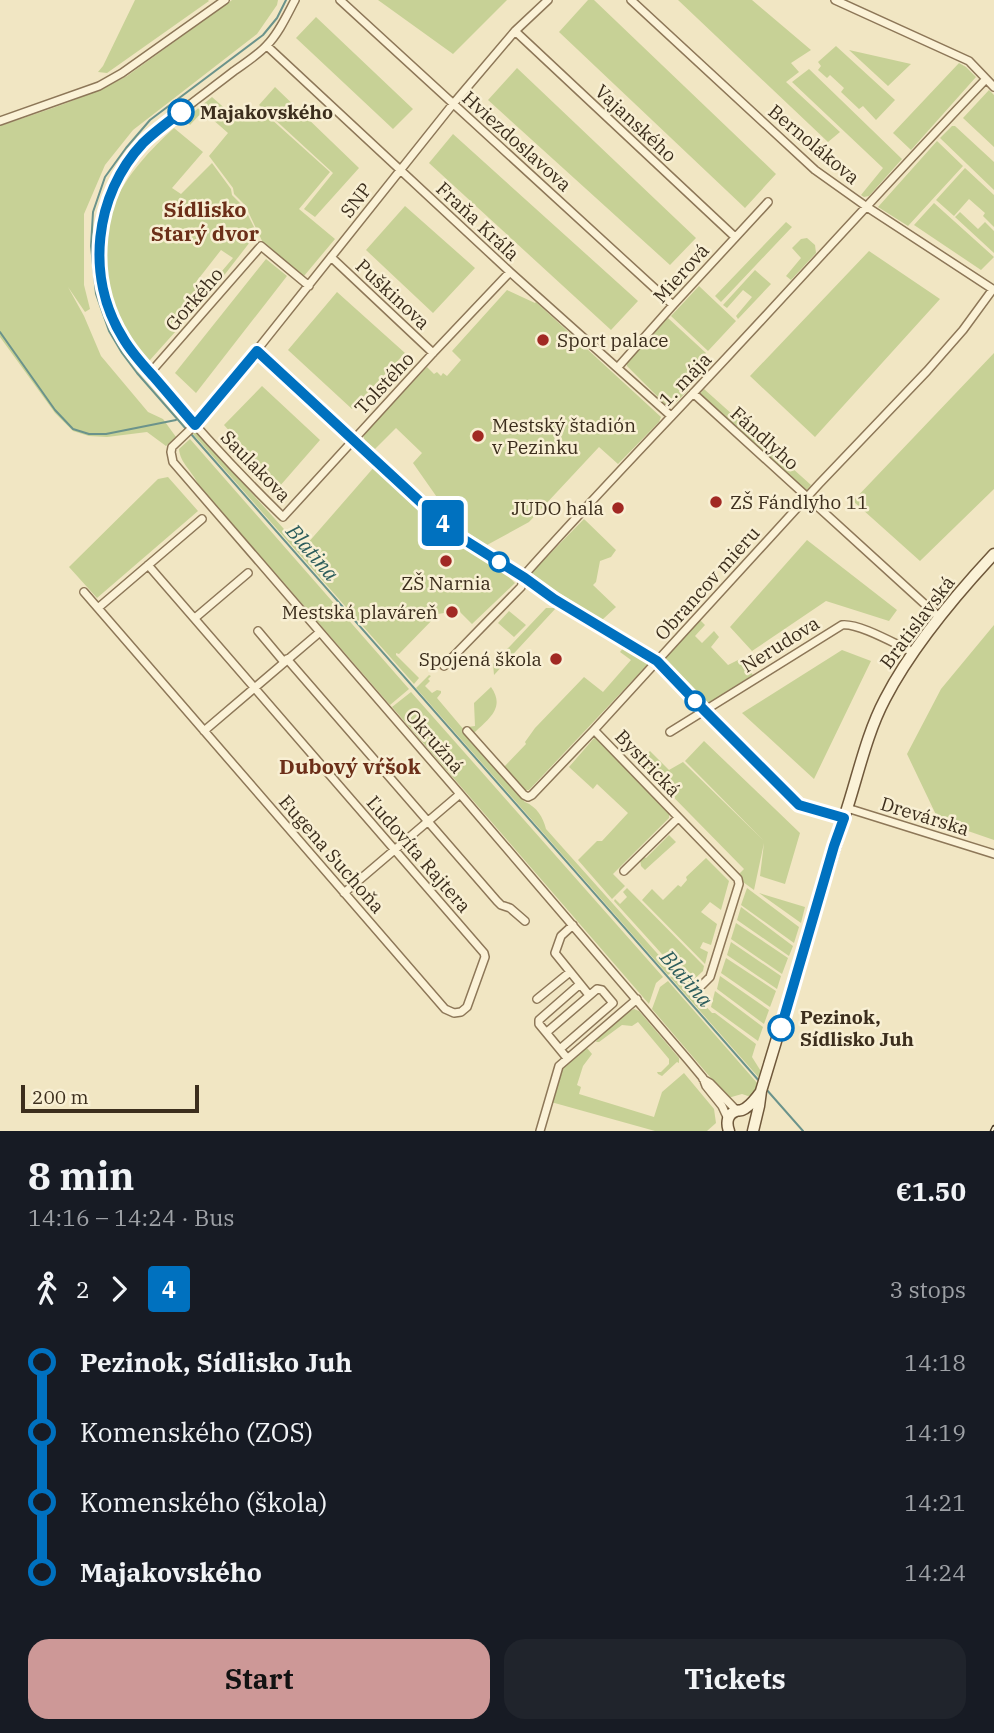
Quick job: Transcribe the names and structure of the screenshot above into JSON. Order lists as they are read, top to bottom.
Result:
{
  "streets": {
    "main road": ["Bratislavská"],
    "street": [
      "Vajanského",
      "Hviezdoslavova",
      "Bernolákova",
      "SNP",
      "Fraňa Kráľa",
      "Mierová",
      "Puškinova",
      "Gorkého",
      "1. mája",
      "Tolstého",
      "Fándlyho",
      "Saulakova",
      "Obrancov mieru",
      "Nerudova",
      "Okružná",
      "Bystrická",
      "Drevárska",
      "Eugena Suchoňa",
      "Ľudovíta Rajtera"
    ]
  },
  "crossings": [
    ["Vajanského", "SNP"],
    ["Vajanského", "Mierová"],
    ["Hviezdoslavova", "SNP"],
    ["Hviezdoslavova", "Mierová"],
    ["Bernolákova", "1. mája"],
    ["Bernolákova", "Obrancov mieru"],
    ["SNP", "Fraňa Kráľa"],
    ["SNP", "Puškinova"],
    ["SNP", "Gorkého"],
    ["SNP", "Saulakova"],
    ["SNP", "Okružná"],
    ["SNP", "Drevárska"],
    ["Fraňa Kráľa", "Mierová"],
    ["Fraňa Kráľa", "1. mája"],
    ["Fraňa Kráľa", "Tolstého"],
    ["Puškinova", "Tolstého"],
    ["Gorkého", "Saulakova"],
    ["1. mája", "Fándlyho"],
    ["1. mája", "Drevárska"],
    ["Tolstého", "Saulakova"],
    ["Tolstého", "Drevárska"],
    ["Fándlyho", "Obrancov mieru"],
    ["Fándlyho", "Bratislavská"],
    ["Saulakova", "Okružná"],
    ["Obrancov mieru", "Bystrická"],
    ["Obrancov mieru", "Drevárska"],
    ["Bratislavská", "Nerudova"],
    ["Bratislavská", "Drevárska"],
    ["Nerudova", "Drevárska"],
    ["Eugena Suchoňa", "Ľudovíta Rajtera"]
  ],
  "districts": ["Sídlisko Starý dvor", "Dubový vŕšok"],
  "water": ["Blatina"],
  "places": [
    "Majakovského",
    "Sport palace",
    "Mestský štadión v Pezinku",
    "ZŠ Fándlyho 11",
    "JUDO hala",
    "ZŠ Narnia",
    "Mestská plaváreň",
    "Spojená škola",
    "Pezinok, Sídlisko Juh"
  ],
  "lines": ["bus line 4"],
  "scale_bar": "200 m",
  "page": {
    "on_map": "4",
    "scale": "200 m",
    "heading": ["8 min", "14:16 – 14:24 · Bus", "€1.50"],
    "legs": ["2", "4", "3 stops"],
    "list": [
      {
        "name": "Pezinok, Sídlisko Juh",
        "value": "14:18"
      },
      {
        "name": "Komenského (ZOS)",
        "value": "14:19"
      },
      {
        "name": "Komenského (škola)",
        "value": "14:21"
      },
      {
        "name": "Majakovského",
        "value": "14:24"
      }
    ],
    "buttons": ["Start", "Tickets"]
  }
}
